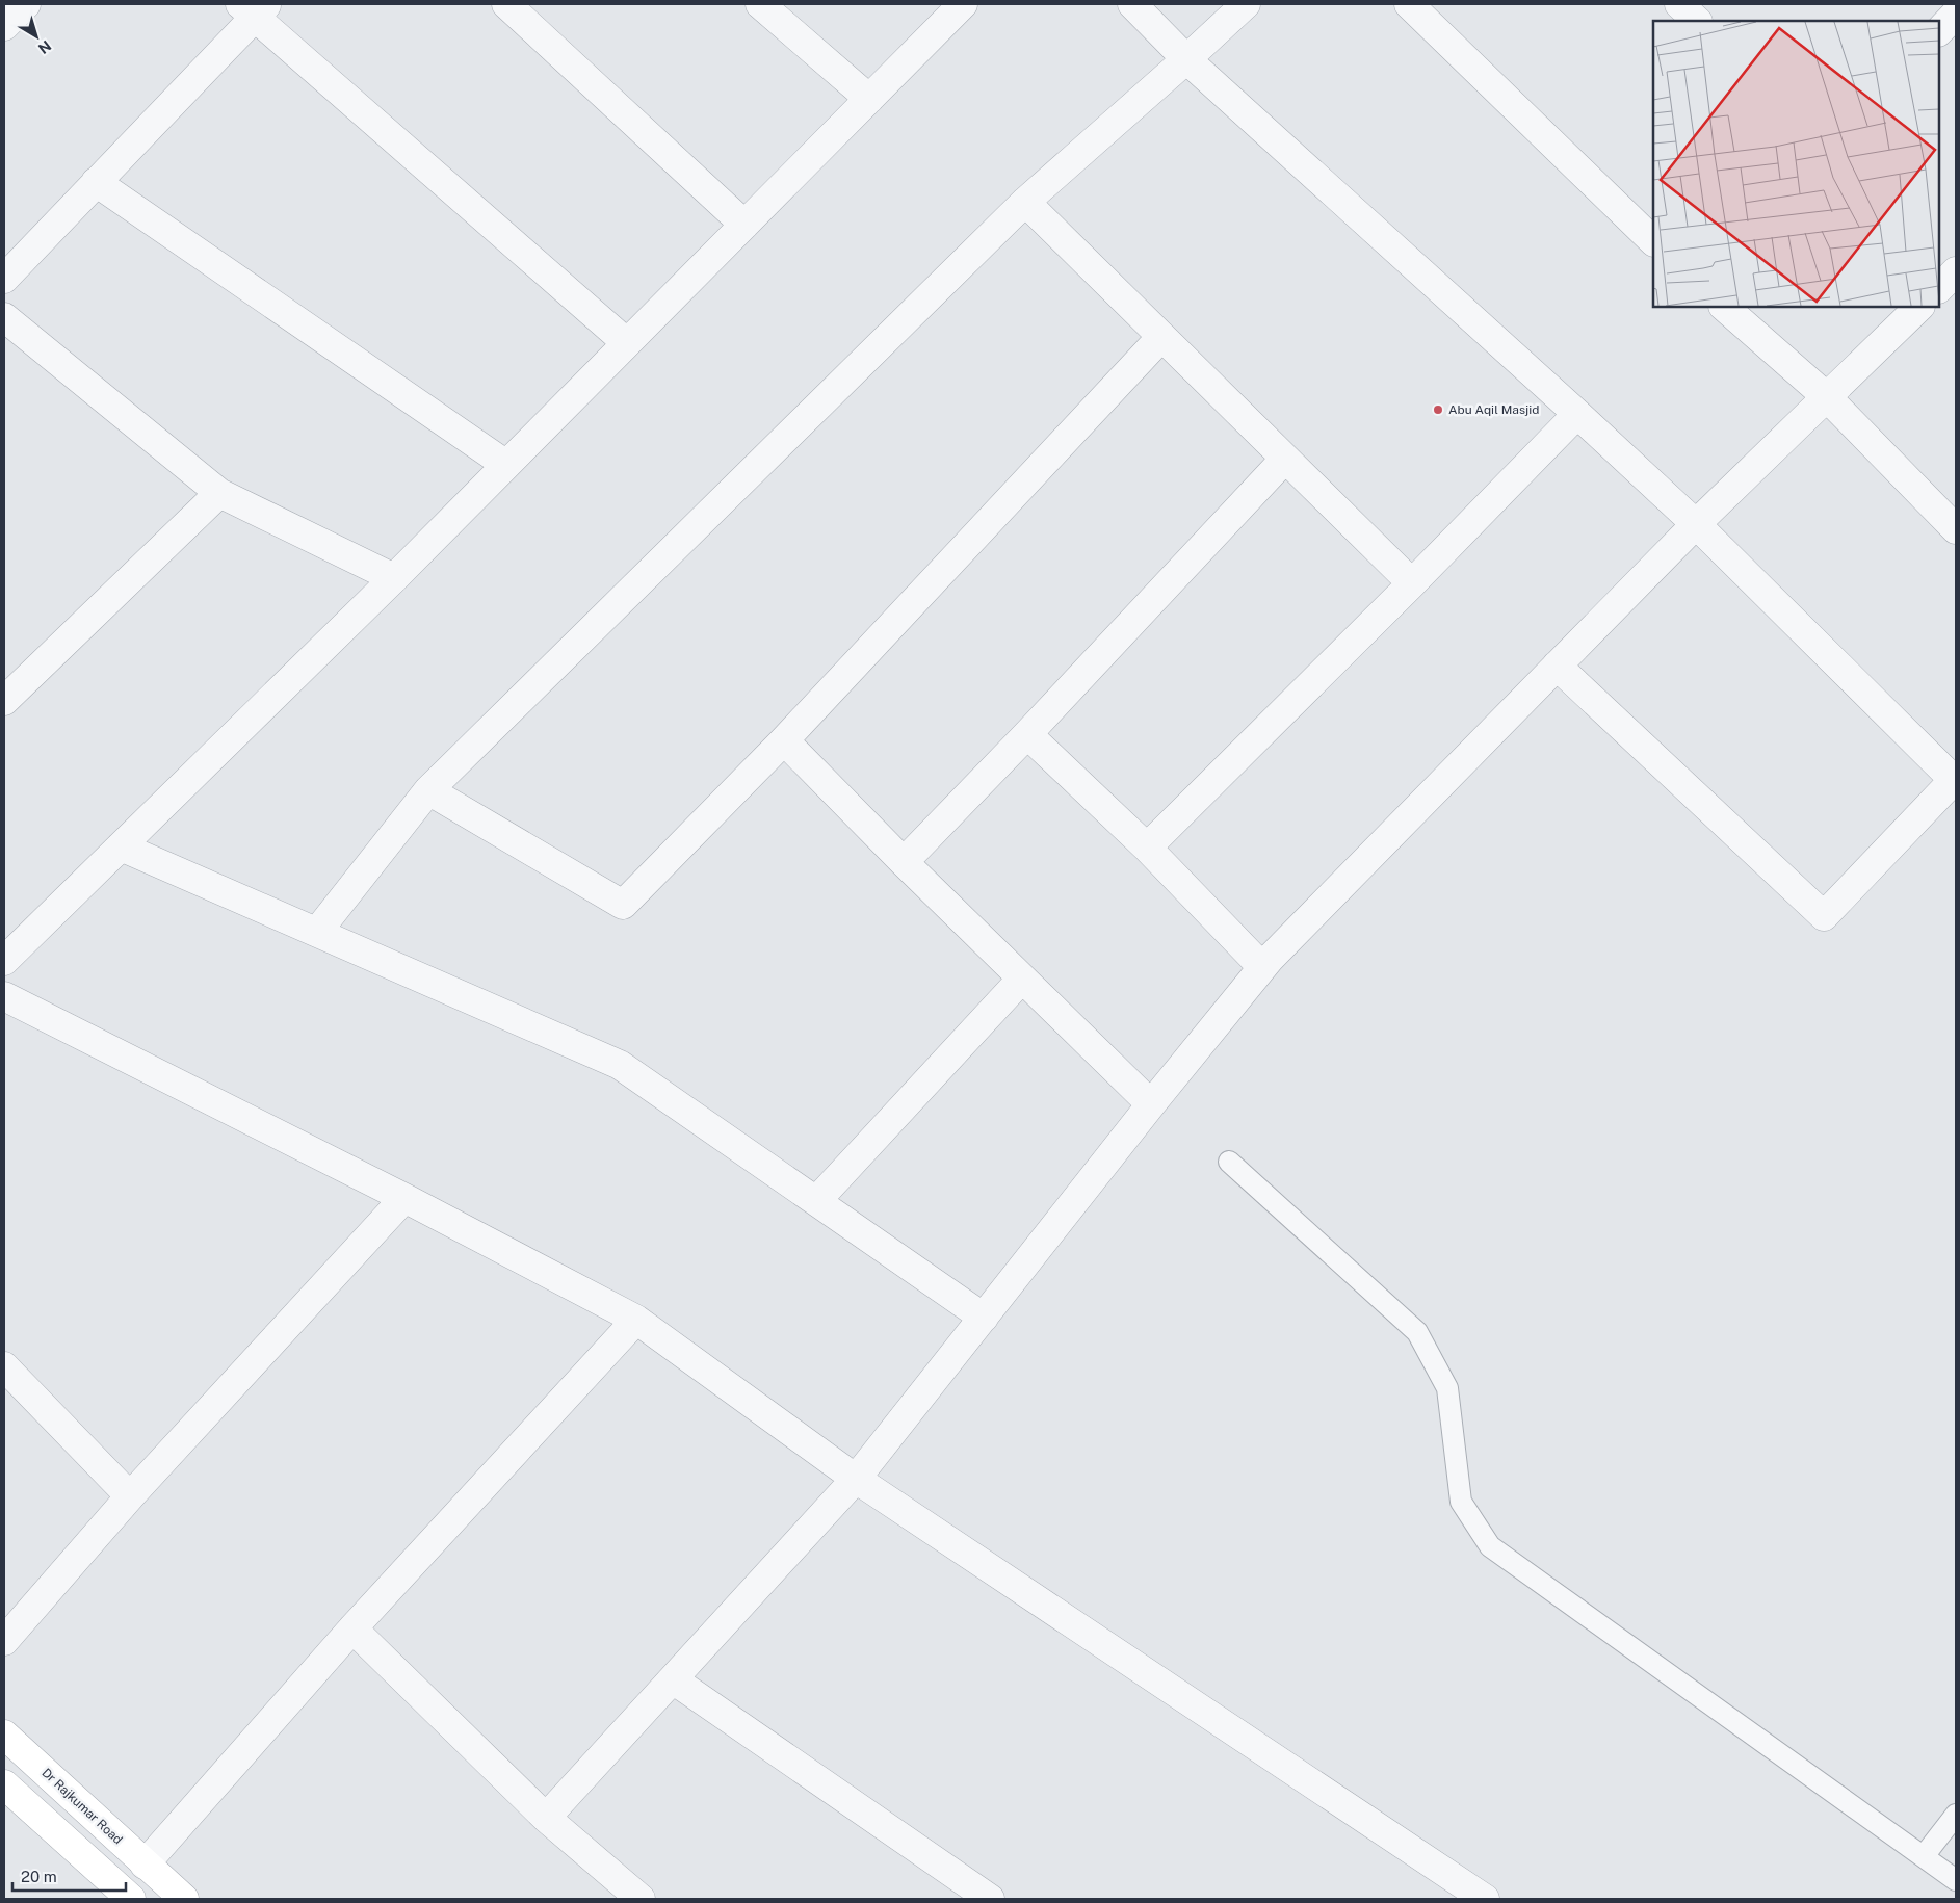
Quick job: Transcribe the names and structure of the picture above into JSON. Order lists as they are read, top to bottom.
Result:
{
  "streets": {
    "main road": ["Dr Rajkumar Road"]
  },
  "places": ["Abu Aqil Masjid"],
  "scale_bar": "20 m",
  "north": "bottom right"
}
